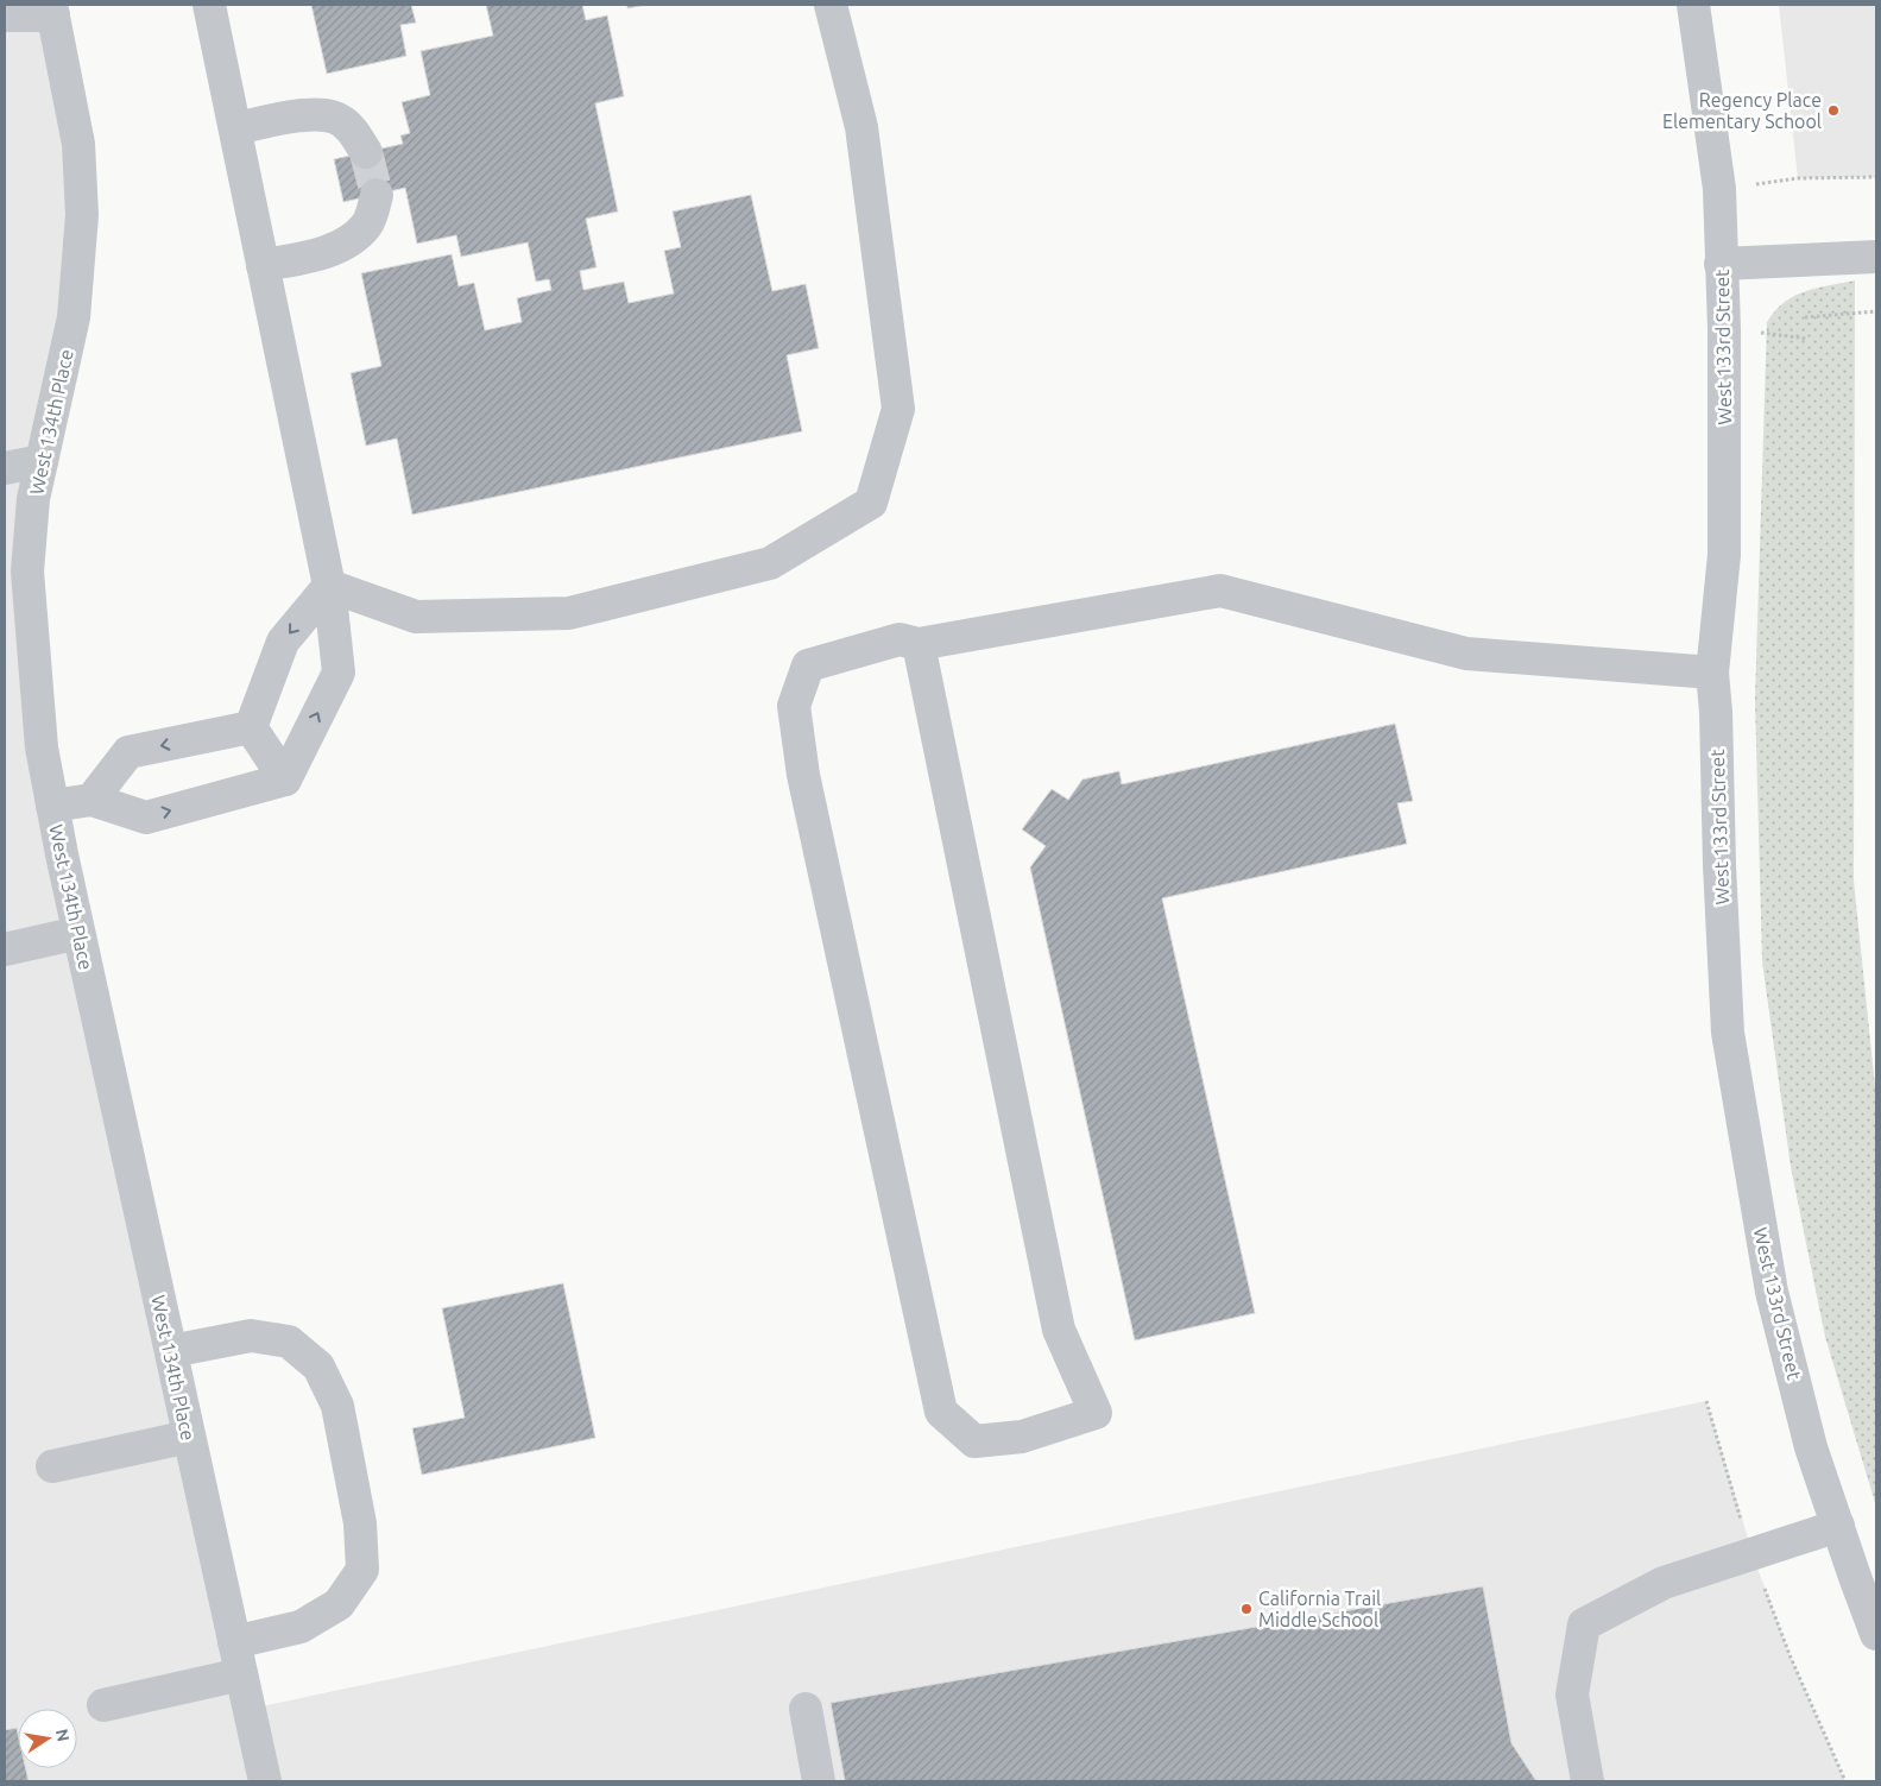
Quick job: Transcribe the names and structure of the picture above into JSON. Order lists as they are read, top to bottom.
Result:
{
  "streets": {
    "street": ["West 133rd Street", "West 134th Place"]
  },
  "places": ["Regency Place Elementary School", "California Trail Middle School"],
  "north": "right"
}
